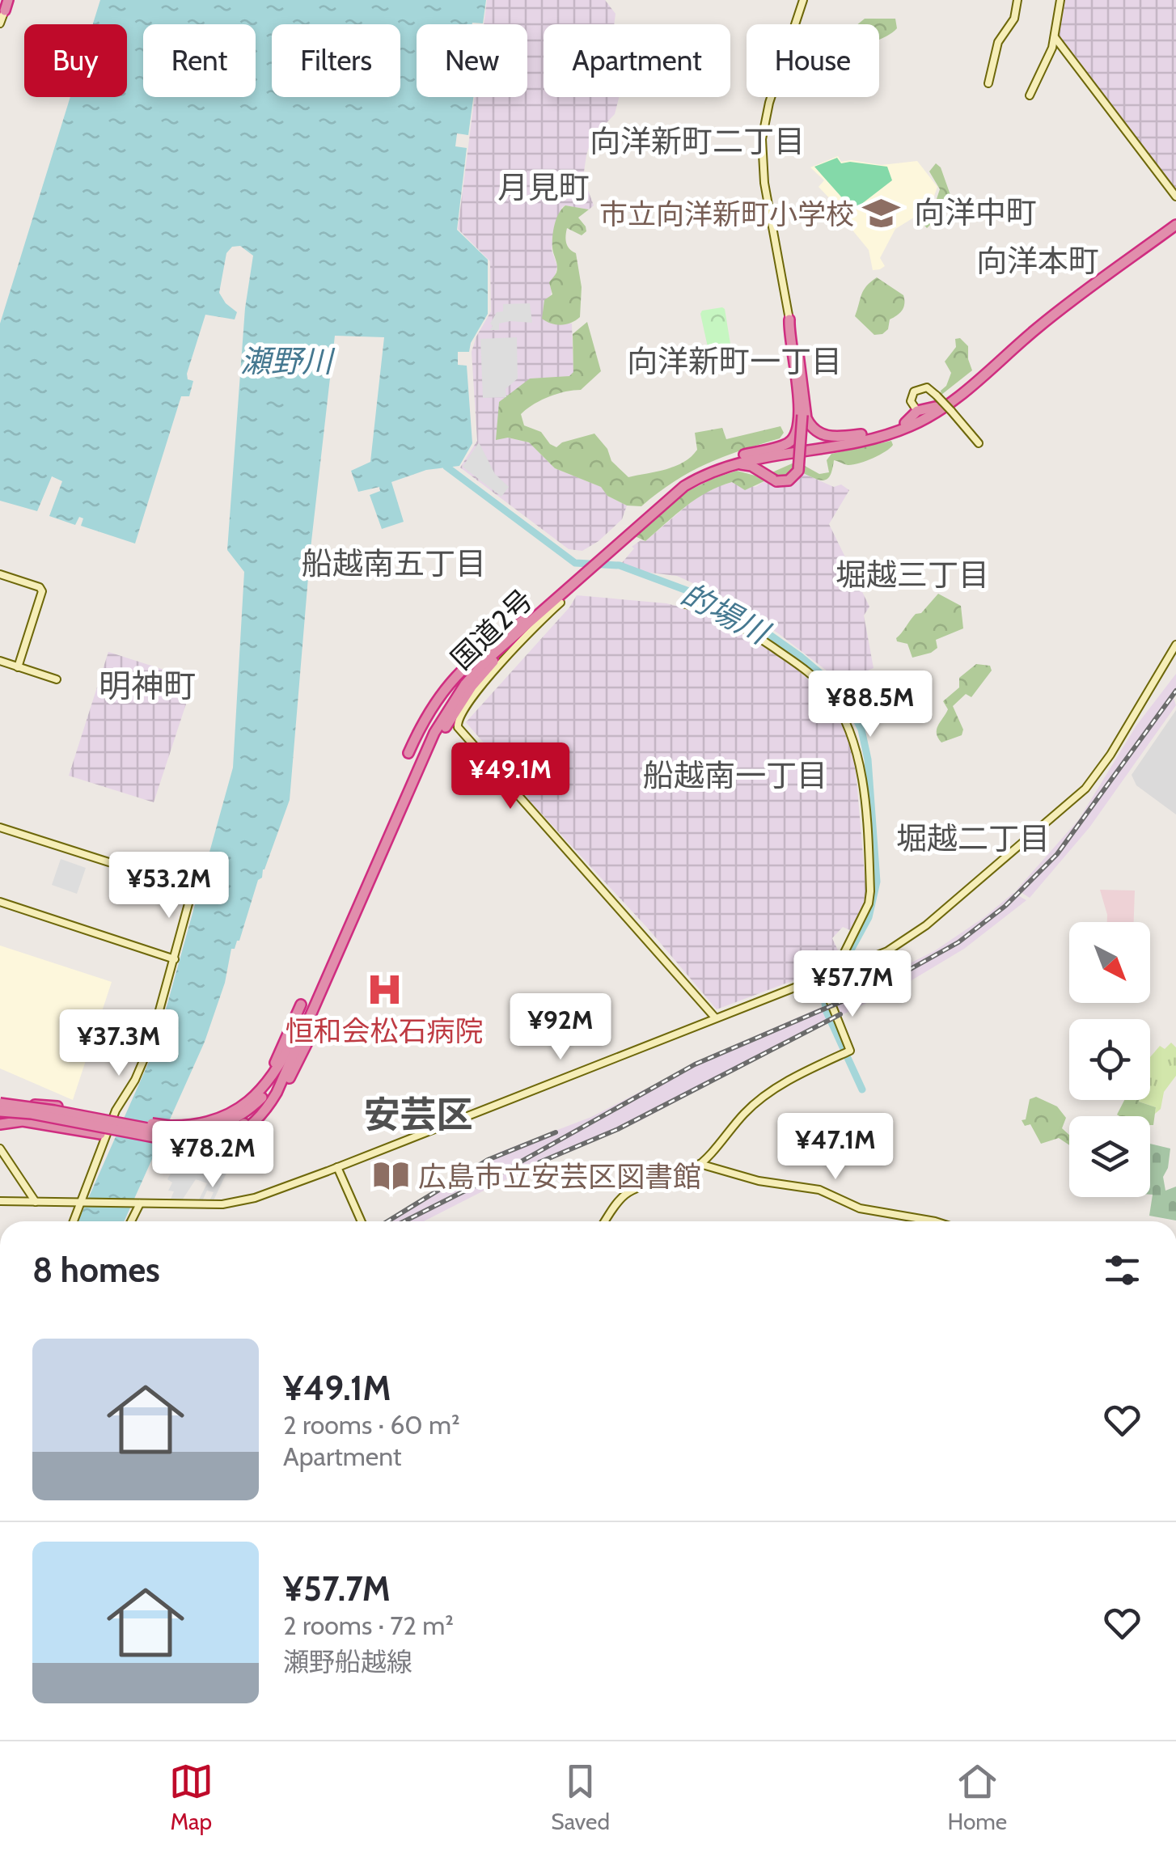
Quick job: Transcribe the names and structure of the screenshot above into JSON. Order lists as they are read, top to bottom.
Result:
{
  "streets": {
    "highway": ["国道2号"]
  },
  "districts": [
    "向洋新町二丁目",
    "月見町",
    "向洋中町",
    "向洋本町",
    "向洋新町一丁目",
    "船越南五丁目",
    "堀越三丁目",
    "明神町",
    "船越南一丁目",
    "堀越二丁目",
    "安芸区"
  ],
  "water": ["瀬野川", "的場川"],
  "places": {
    "school or university": ["市立向洋新町小学校"],
    "hospital": ["恒和会松石病院"],
    "library": ["広島市立安芸区図書館"]
  },
  "north": "bottom right",
  "page": {
    "chip": [
      "Buy",
      "Rent",
      "Filters",
      "New",
      "Apartment",
      "House"
    ],
    "price": [
      "¥88.5M",
      "¥49.1M",
      "¥53.2M",
      "¥57.7M",
      "¥92M",
      "¥37.3M",
      "¥47.1M",
      "¥78.2M"
    ],
    "heading": "8 homes",
    "list": [
      {
        "name": "¥49.1M",
        "note": "2 rooms · 60 m² · Apartment"
      },
      {
        "name": "¥57.7M",
        "note": "2 rooms · 72 m² · 瀬野船越線"
      }
    ],
    "tabs": ["Map", "Saved", "Home"]
  }
}
